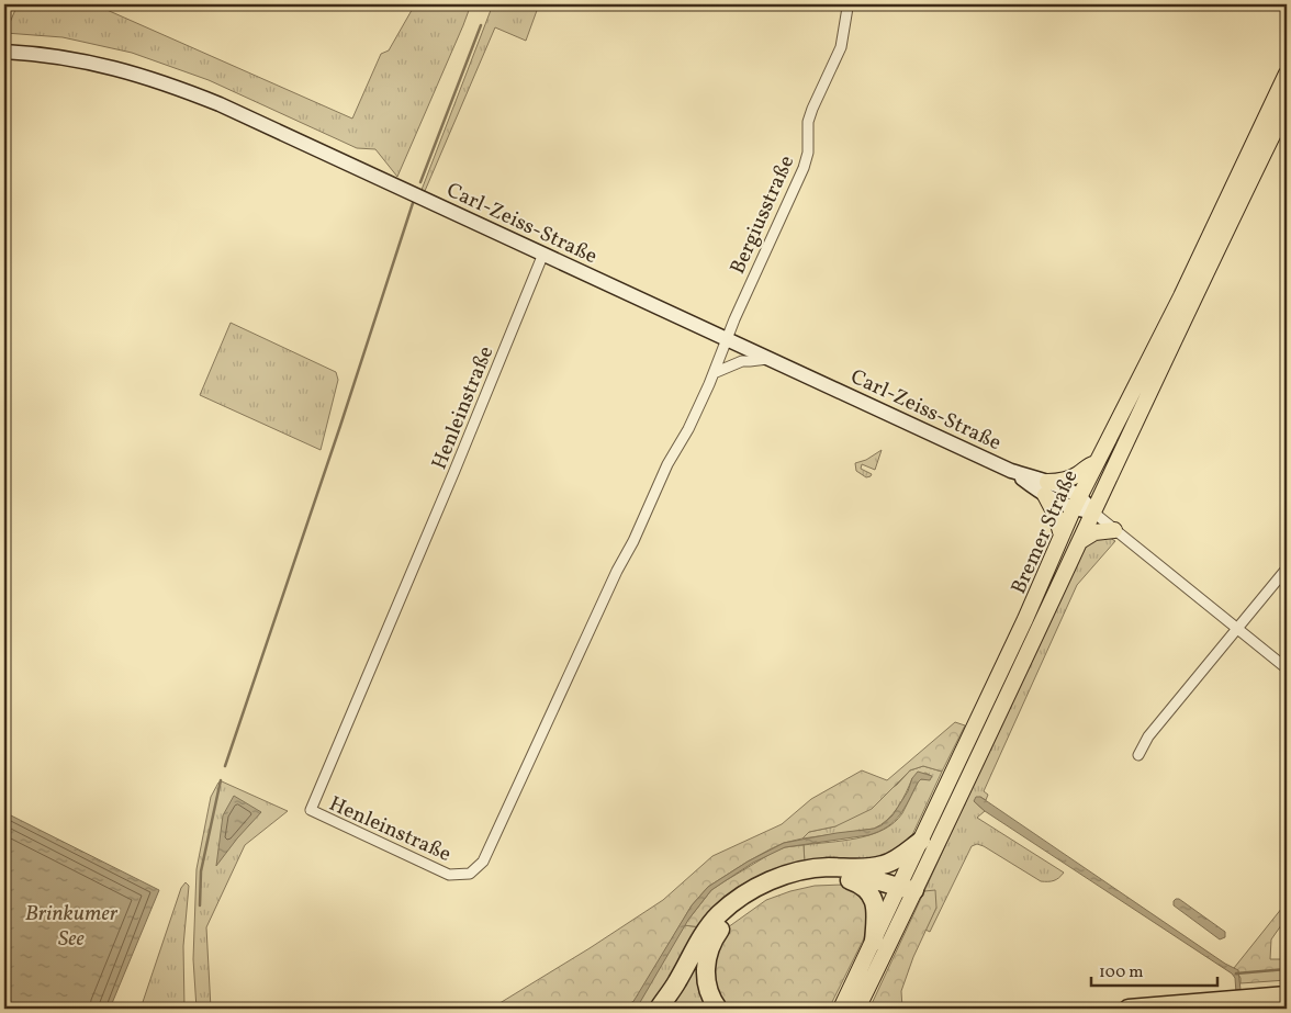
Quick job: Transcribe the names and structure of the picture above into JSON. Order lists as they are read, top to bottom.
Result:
{
  "streets": {
    "main road": ["Carl-Zeiss-Straße", "Bremer Straße"],
    "street": ["Bergiusstraße", "Henleinstraße"]
  },
  "crossings": [
    ["Bergiusstraße", "Carl-Zeiss-Straße"],
    ["Bergiusstraße", "Henleinstraße"],
    ["Carl-Zeiss-Straße", "Henleinstraße"],
    ["Carl-Zeiss-Straße", "Bremer Straße"]
  ],
  "water": ["Brinkumer See"],
  "scale_bar": "100 m"
}
